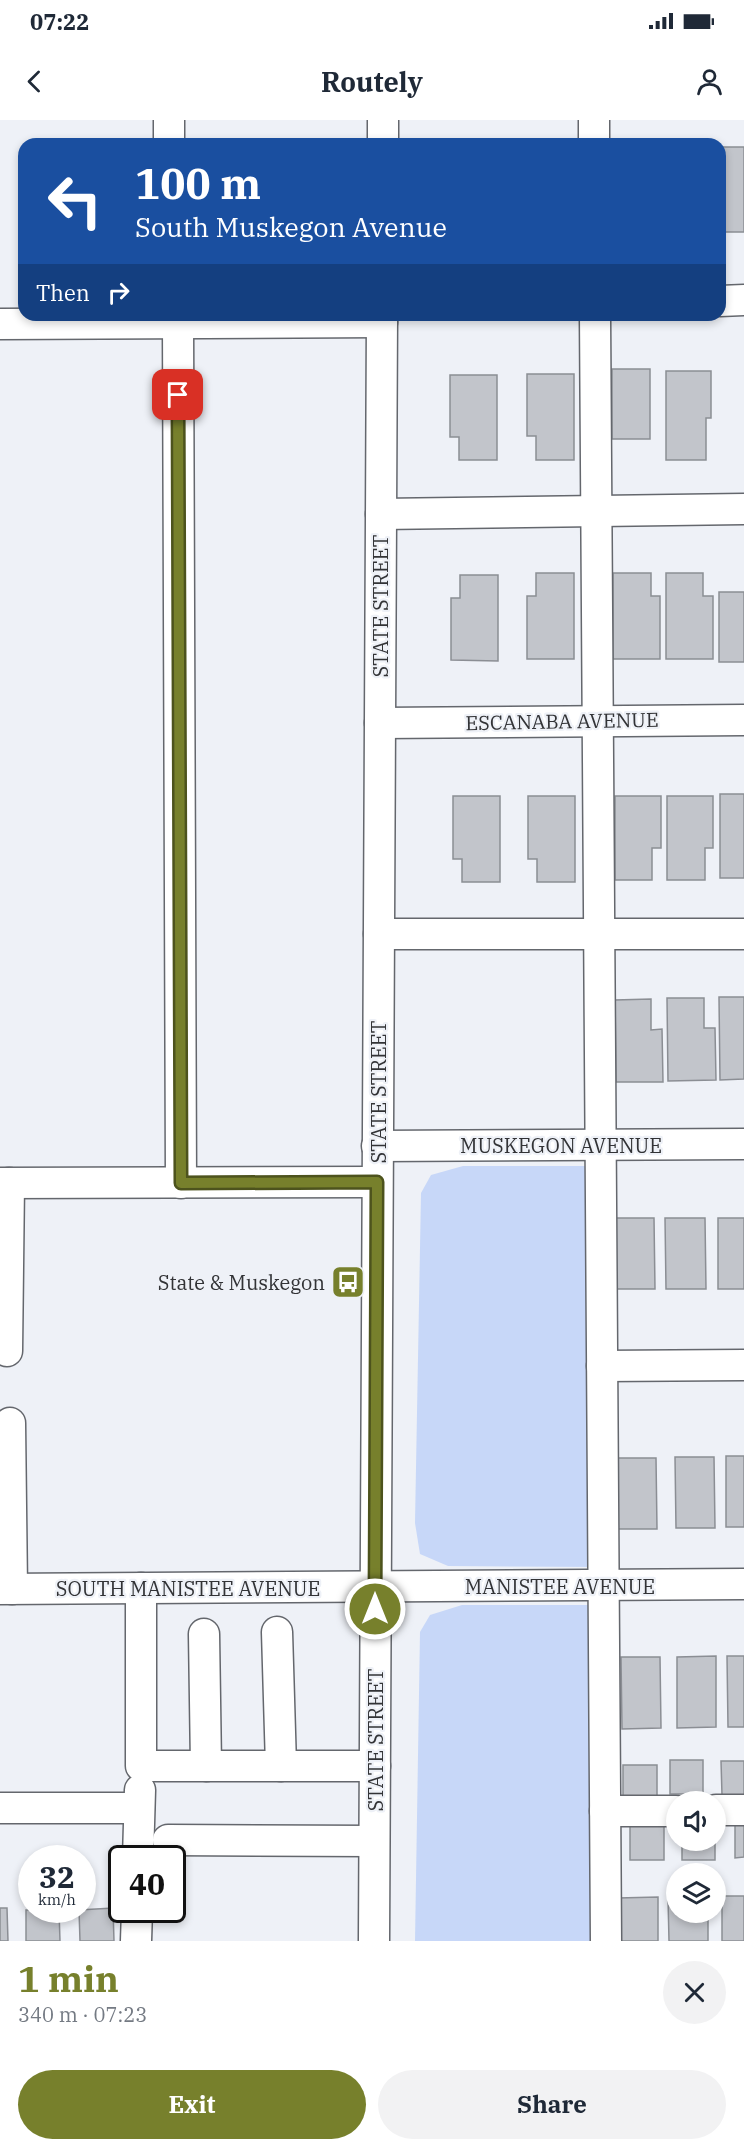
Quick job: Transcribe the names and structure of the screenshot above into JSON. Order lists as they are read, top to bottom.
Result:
{
  "streets": {
    "street": [
      "STATE STREET",
      "ESCANABA AVENUE",
      "MUSKEGON AVENUE",
      "MANISTEE AVENUE",
      "SOUTH MANISTEE AVENUE"
    ]
  },
  "crossings": [
    ["STATE STREET", "ESCANABA AVENUE"],
    ["STATE STREET", "MUSKEGON AVENUE"],
    ["STATE STREET", "MANISTEE AVENUE"],
    ["STATE STREET", "SOUTH MANISTEE AVENUE"],
    ["MANISTEE AVENUE", "SOUTH MANISTEE AVENUE"]
  ],
  "places": {
    "bus stop": ["State & Muskegon"]
  },
  "page": {
    "status": "07:22",
    "header": "Routely",
    "turn": ["100 m", "South Muskegon Avenue"],
    "then": "Then",
    "speed": "32 km/h",
    "limit": "40",
    "heading": ["1 min", "340 m · 07:23"],
    "buttons": ["Exit", "Share"]
  }
}
